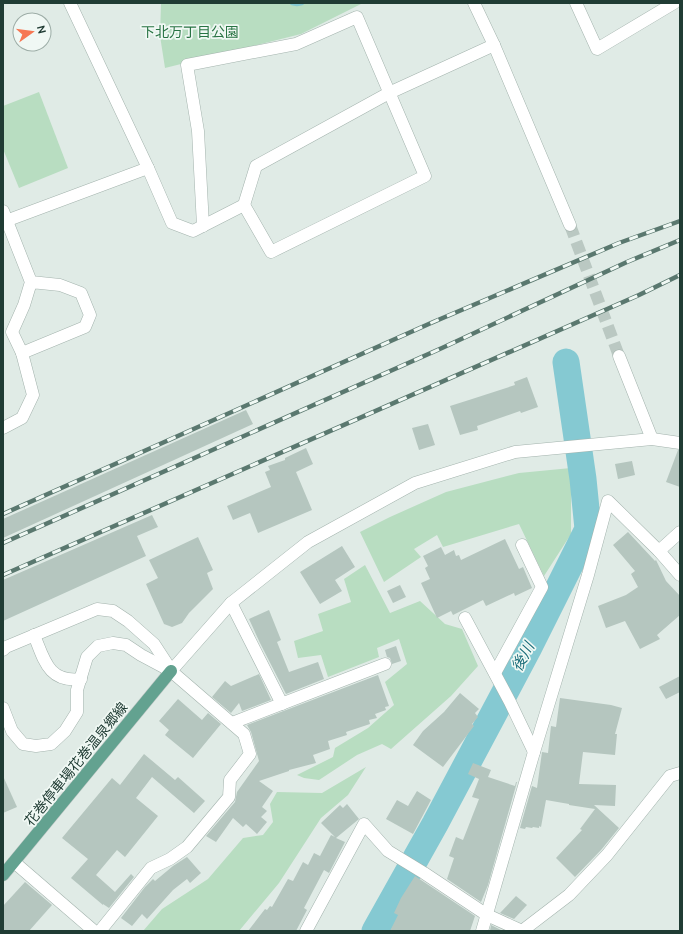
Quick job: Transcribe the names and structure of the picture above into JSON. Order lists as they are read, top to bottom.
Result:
{
  "streets": {
    "main road": ["花巻停車場花巻温泉郷線"]
  },
  "water": ["後川"],
  "parks": ["下北万丁目公園"],
  "north": "right"
}
